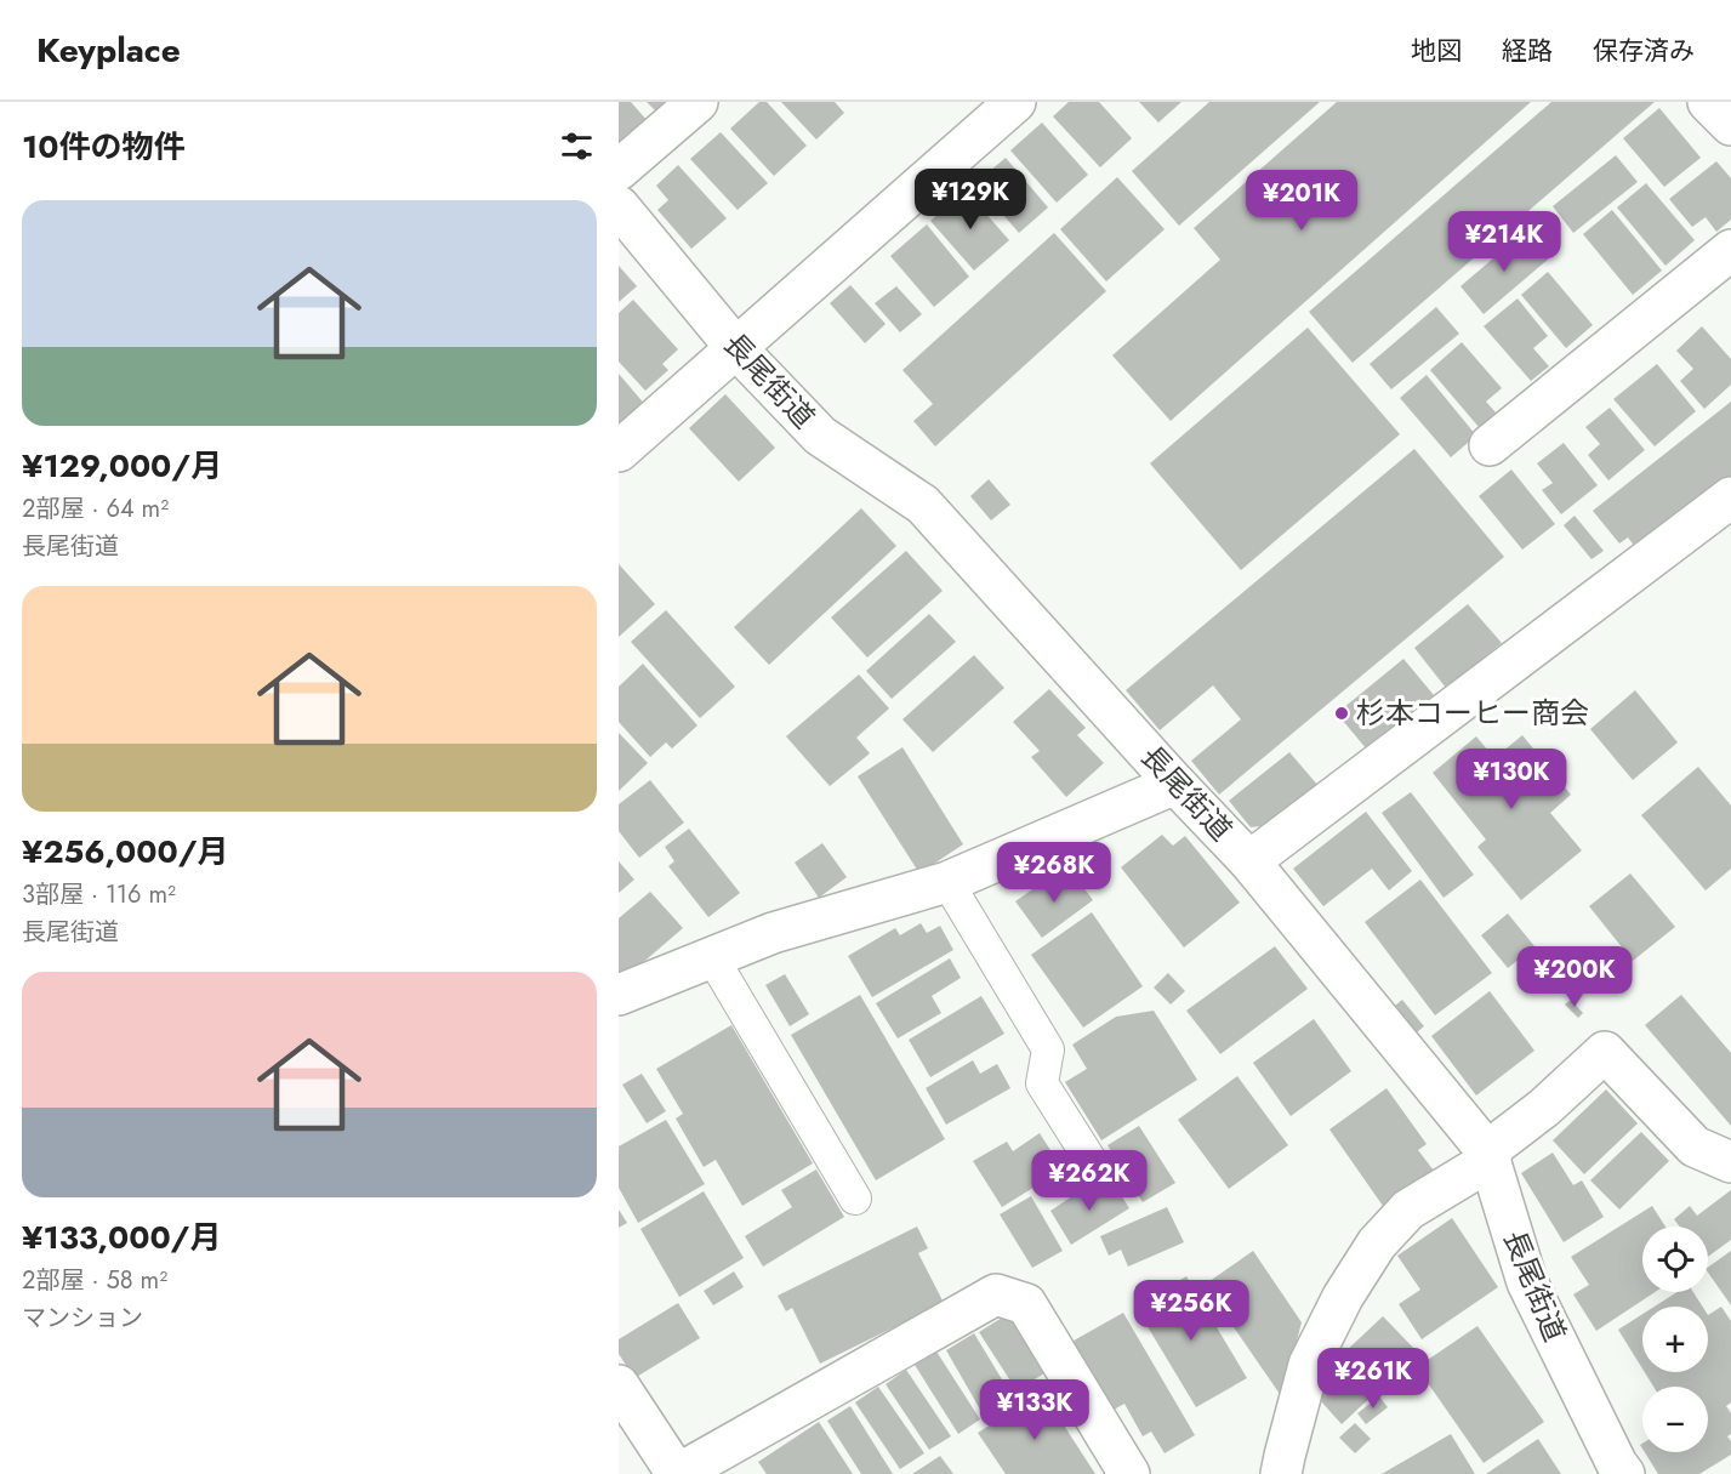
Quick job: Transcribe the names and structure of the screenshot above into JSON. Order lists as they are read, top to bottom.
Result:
{
  "streets": {
    "street": ["長尾街道"]
  },
  "places": ["杉本コーヒー商会"],
  "page": {
    "header": "Keyplace",
    "nav": ["地図", "経路", "保存済み"],
    "heading": "10件の物件",
    "price": [
      "¥129K",
      "¥201K",
      "¥214K",
      "¥130K",
      "¥268K",
      "¥200K",
      "¥262K",
      "¥256K",
      "¥261K",
      "¥133K"
    ],
    "list": [
      {
        "name": "¥129,000/月",
        "note": "2部屋 · 64 m² · 長尾街道"
      },
      {
        "name": "¥256,000/月",
        "note": "3部屋 · 116 m² · 長尾街道"
      },
      {
        "name": "¥133,000/月",
        "note": "2部屋 · 58 m² · マンション"
      }
    ],
    "map_buttons": ["+", "−"]
  }
}
